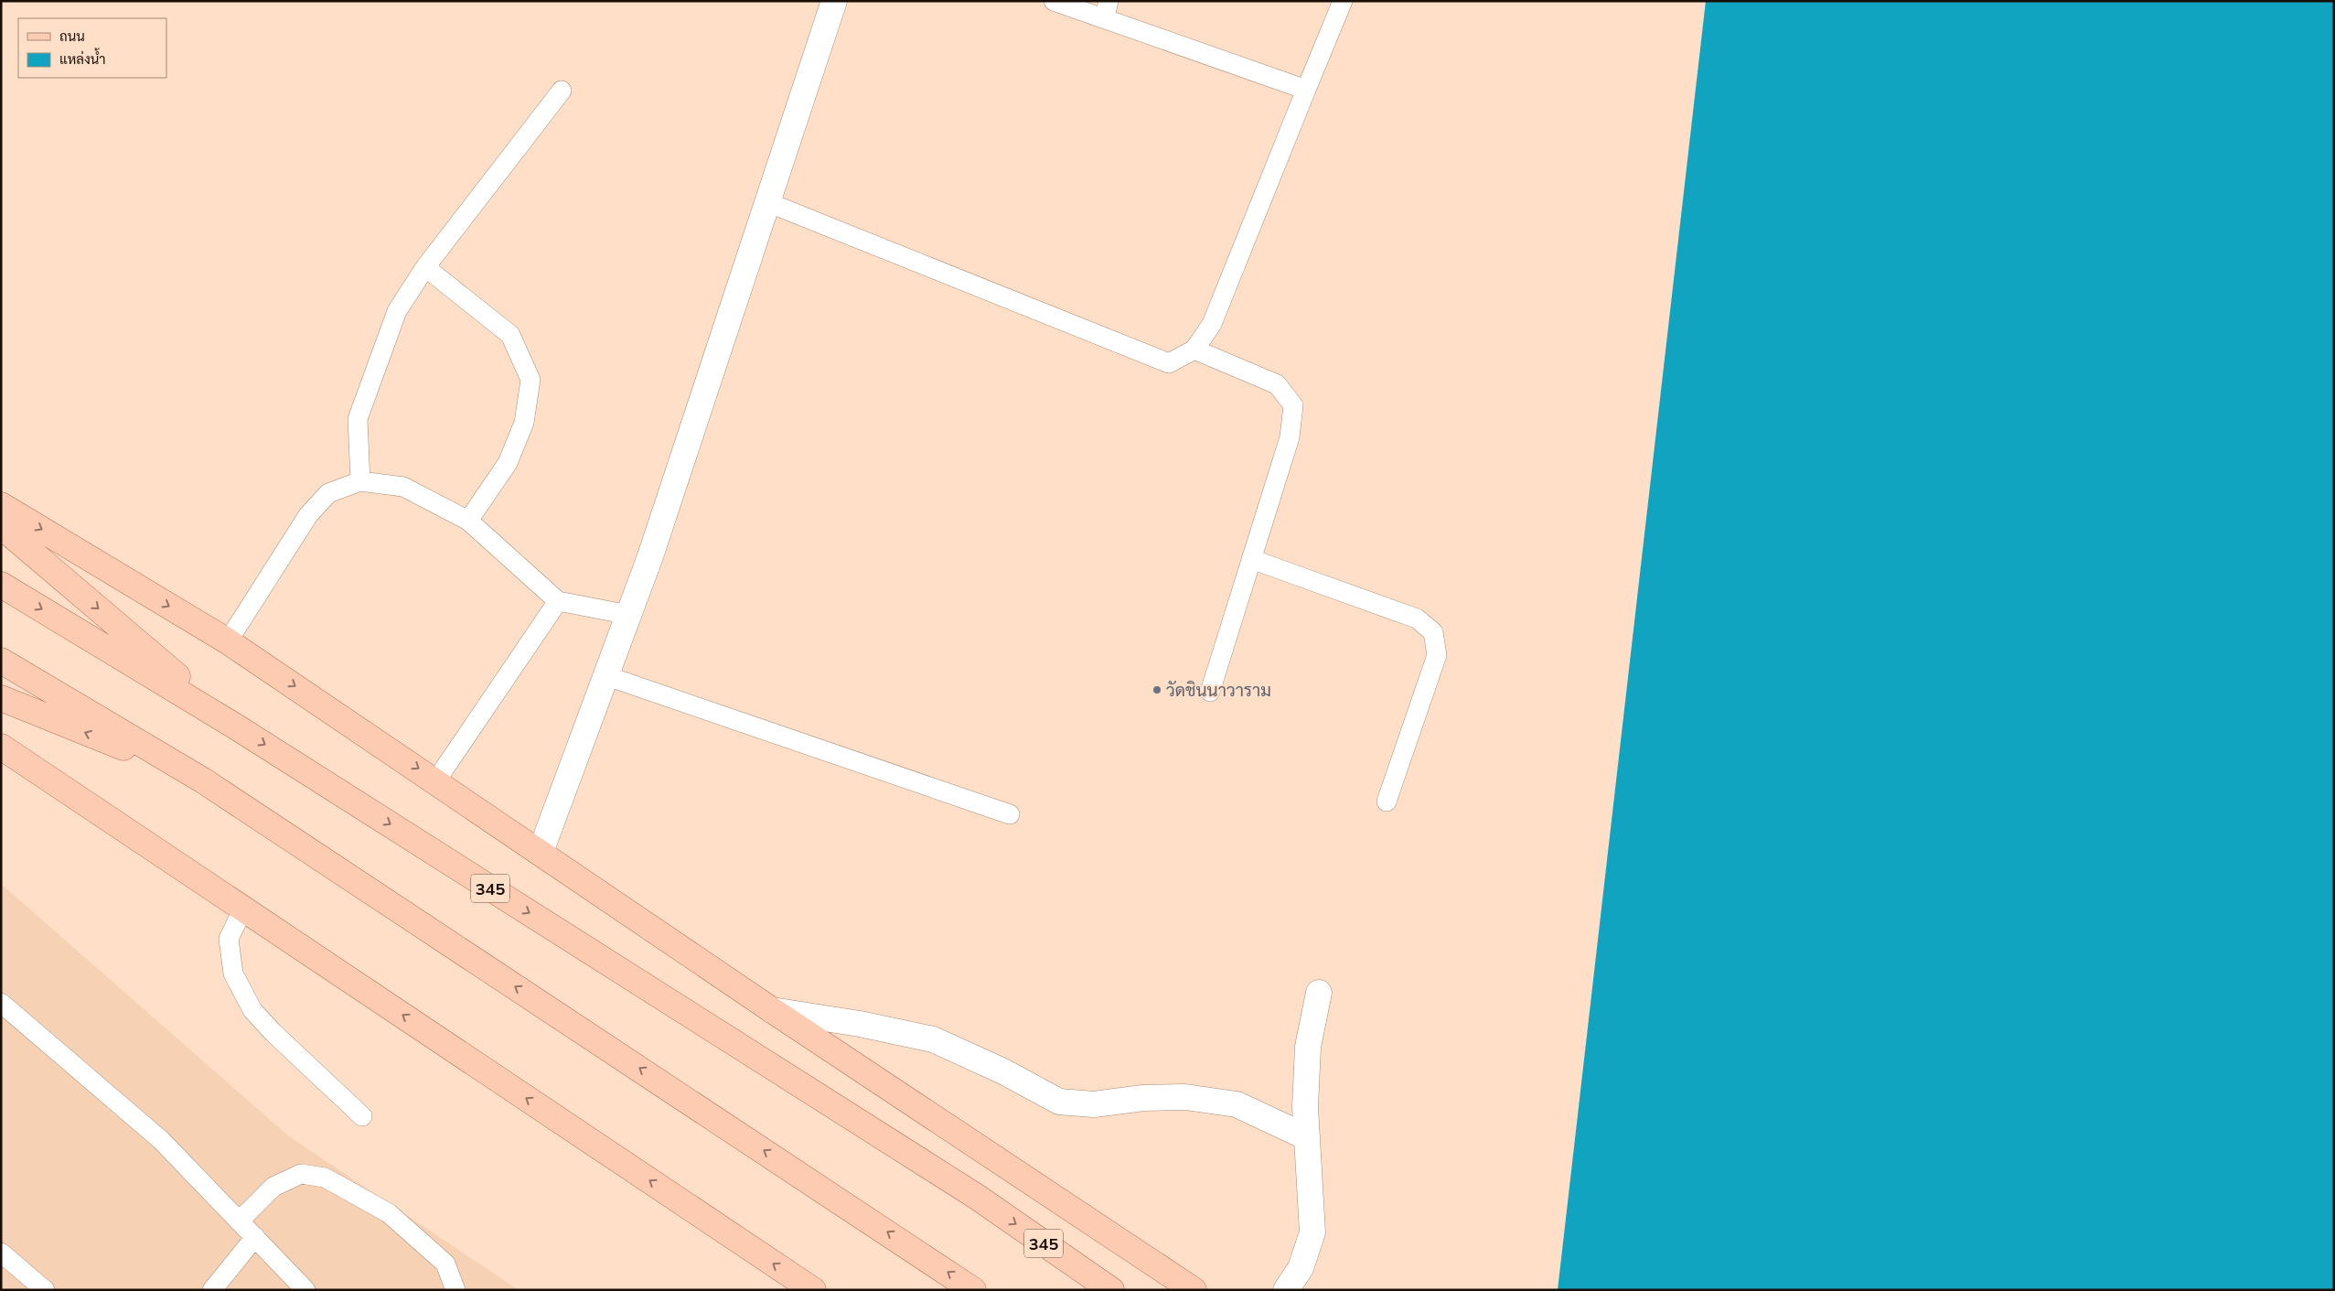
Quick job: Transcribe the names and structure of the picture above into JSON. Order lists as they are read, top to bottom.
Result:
{
  "streets": {
    "main road": ["345"]
  },
  "places": ["วัดชินนาวาราม"],
  "legend": ["ถนน", "แหล่งน้ำ"]
}
